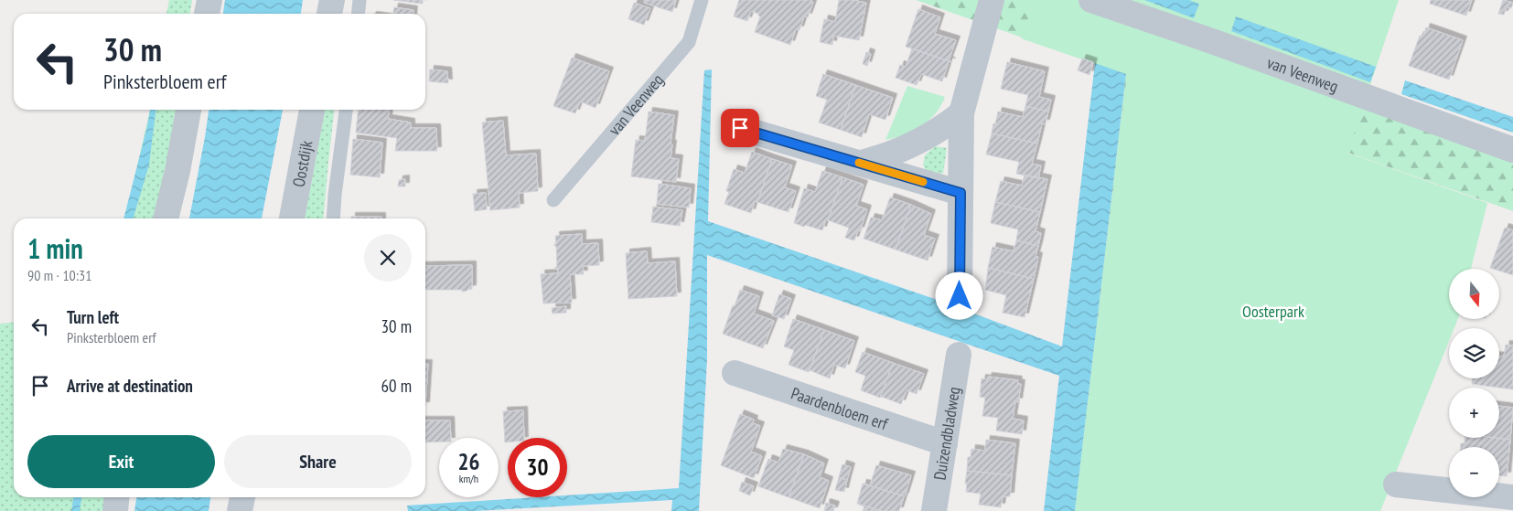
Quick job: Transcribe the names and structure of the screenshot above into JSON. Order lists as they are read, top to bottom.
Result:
{
  "streets": {
    "street": [
      "van Veenweg",
      "Oostdijk",
      "Paardenbloem erf",
      "Duizendbladweg"
    ]
  },
  "crossings": [
    ["Paardenbloem erf", "Duizendbladweg"]
  ],
  "parks": ["Oosterpark"],
  "north": "bottom",
  "page": {
    "turn": ["30 m", "Pinksterbloem erf"],
    "heading": ["1 min", "90 m · 10:31"],
    "map_buttons": ["+", "−"],
    "list": [
      {
        "name": "Turn left",
        "note": "Pinksterbloem erf",
        "value": "30 m"
      },
      {
        "name": "Arrive at destination",
        "value": "60 m"
      }
    ],
    "buttons": ["Exit", "Share"],
    "speed": "26 km/h",
    "limit": "30"
  }
}
